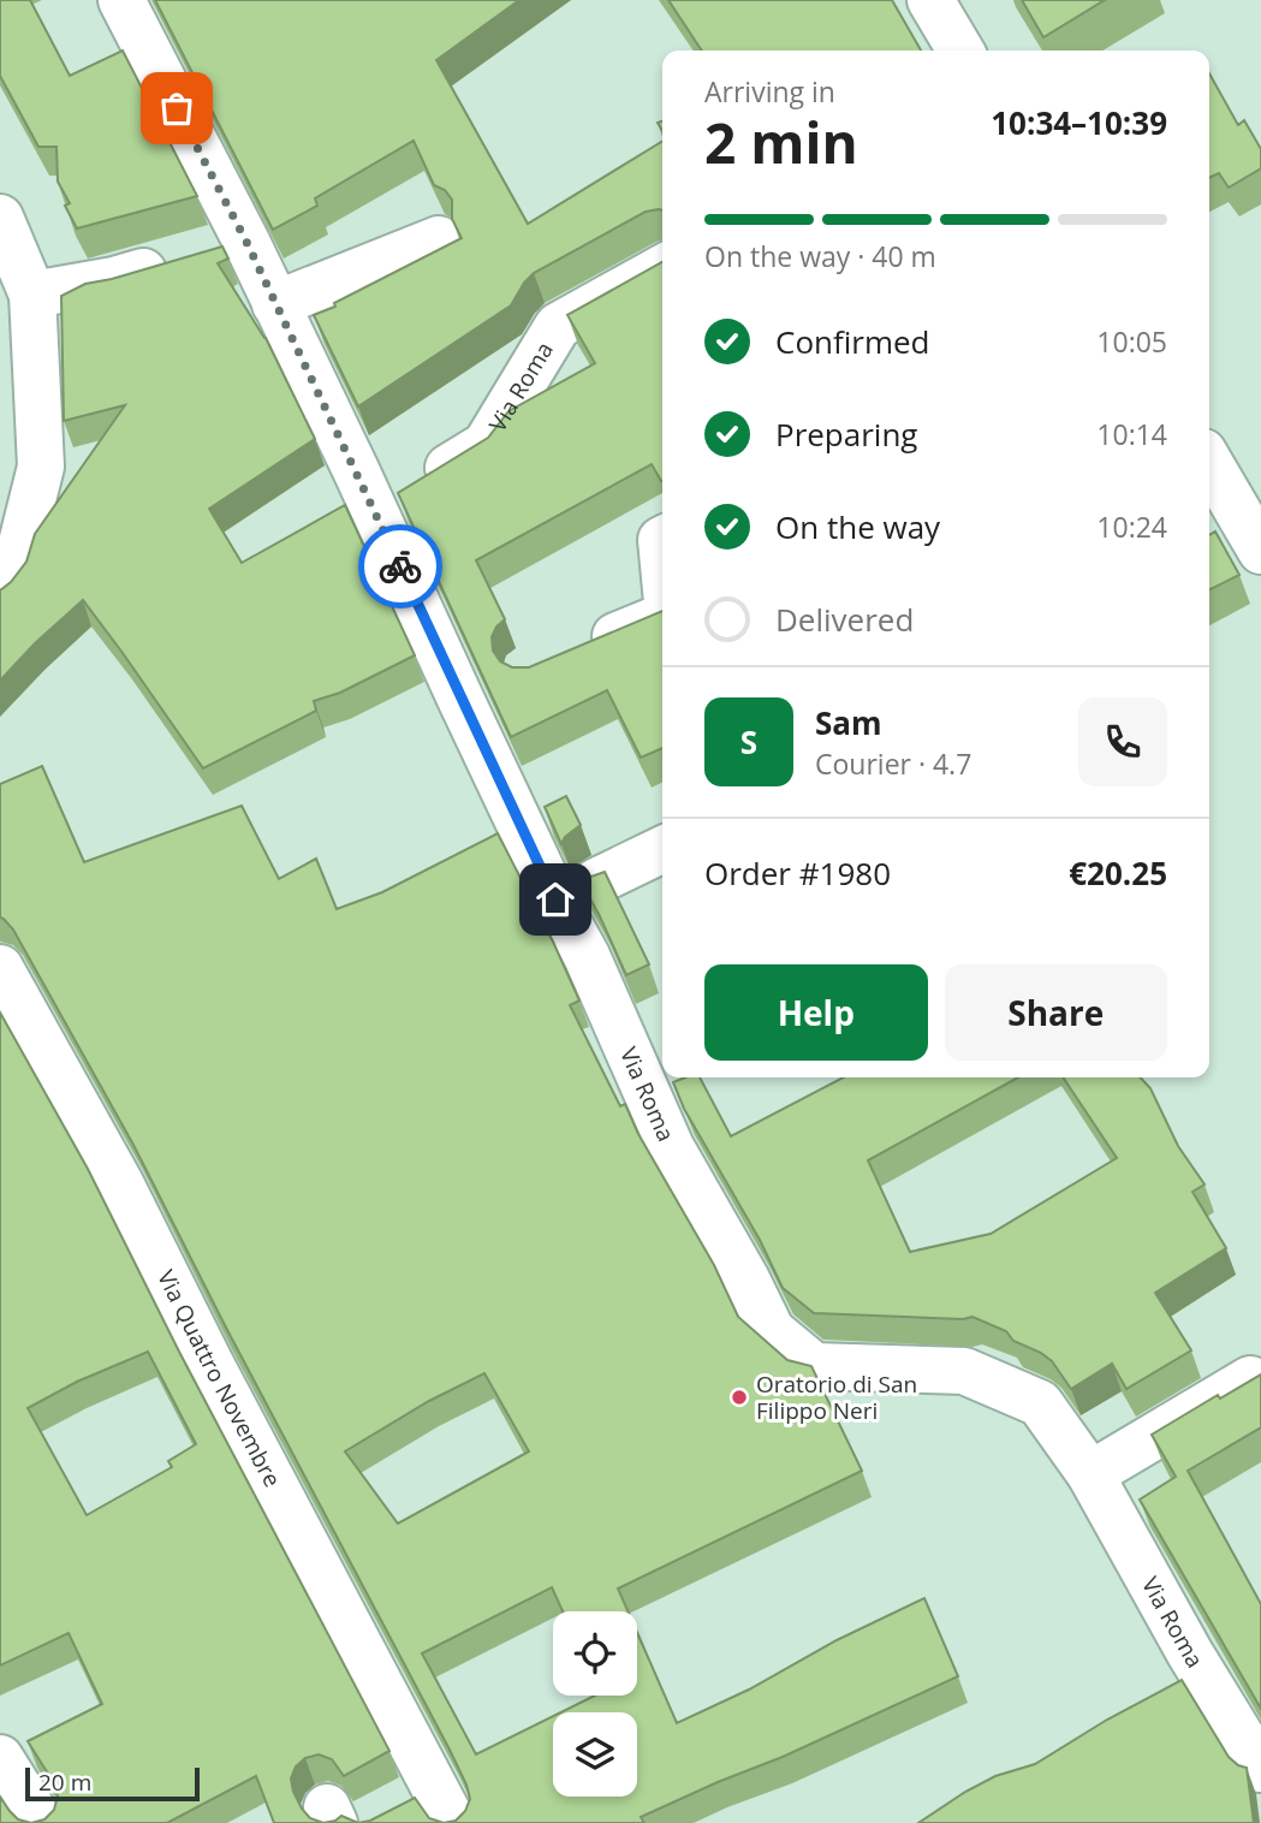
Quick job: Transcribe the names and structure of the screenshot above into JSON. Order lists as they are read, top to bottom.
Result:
{
  "streets": {
    "street": ["Via Roma", "Via Quattro Novembre"]
  },
  "places": ["Oratorio di San Filippo Neri"],
  "scale_bar": "20 m",
  "page": {
    "heading": ["2 min", "Arriving in", "10:34–10:39"],
    "panel": [
      "Sam",
      "Courier · 4.7",
      "Order #1980",
      "€20.25"
    ],
    "bar": "On the way · 40 m",
    "list": [
      ["Confirmed", "10:05"],
      ["Preparing", "10:14"],
      ["On the way", "10:24"],
      "Delivered"
    ],
    "round": "S",
    "buttons": ["Help", "Share"],
    "scale": "20 m"
  }
}
